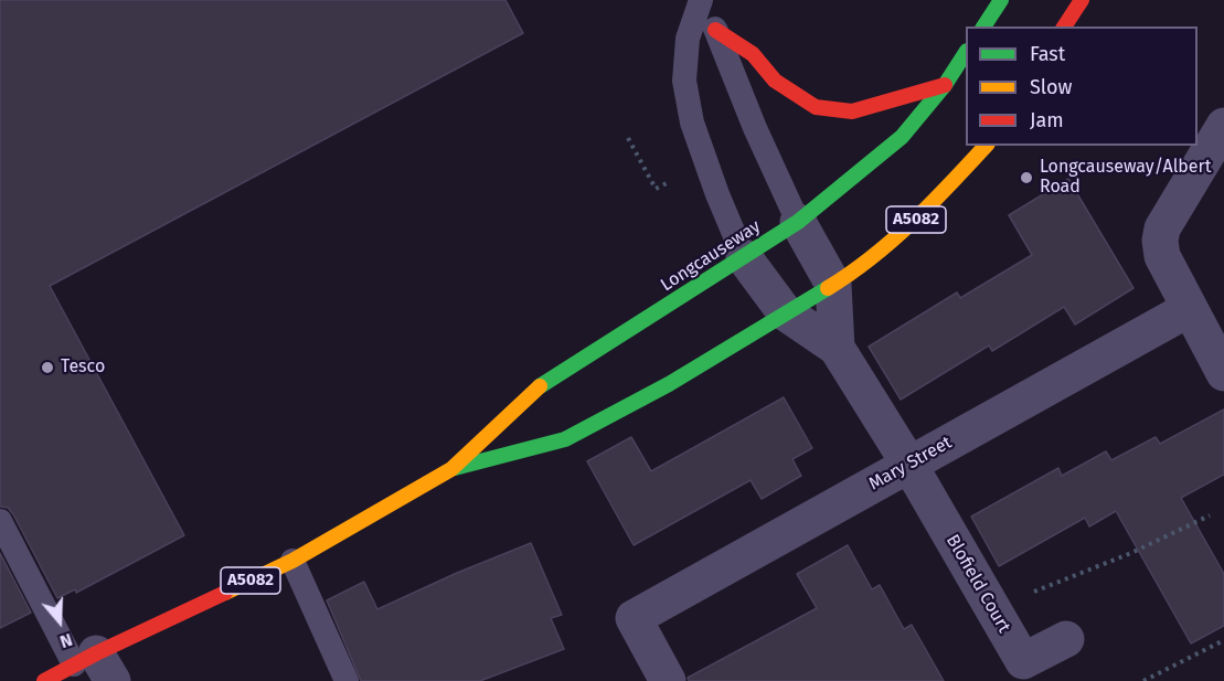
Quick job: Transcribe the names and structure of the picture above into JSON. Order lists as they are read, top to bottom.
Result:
{
  "streets": {
    "main road": ["A5082", "Longcauseway"],
    "street": ["Mary Street", "Blofield Court"]
  },
  "crossings": [
    ["Mary Street", "Blofield Court"]
  ],
  "places": ["Longcauseway/Albert Road", "Tesco"],
  "legend": ["Fast", "Slow", "Jam"],
  "north": "bottom"
}
